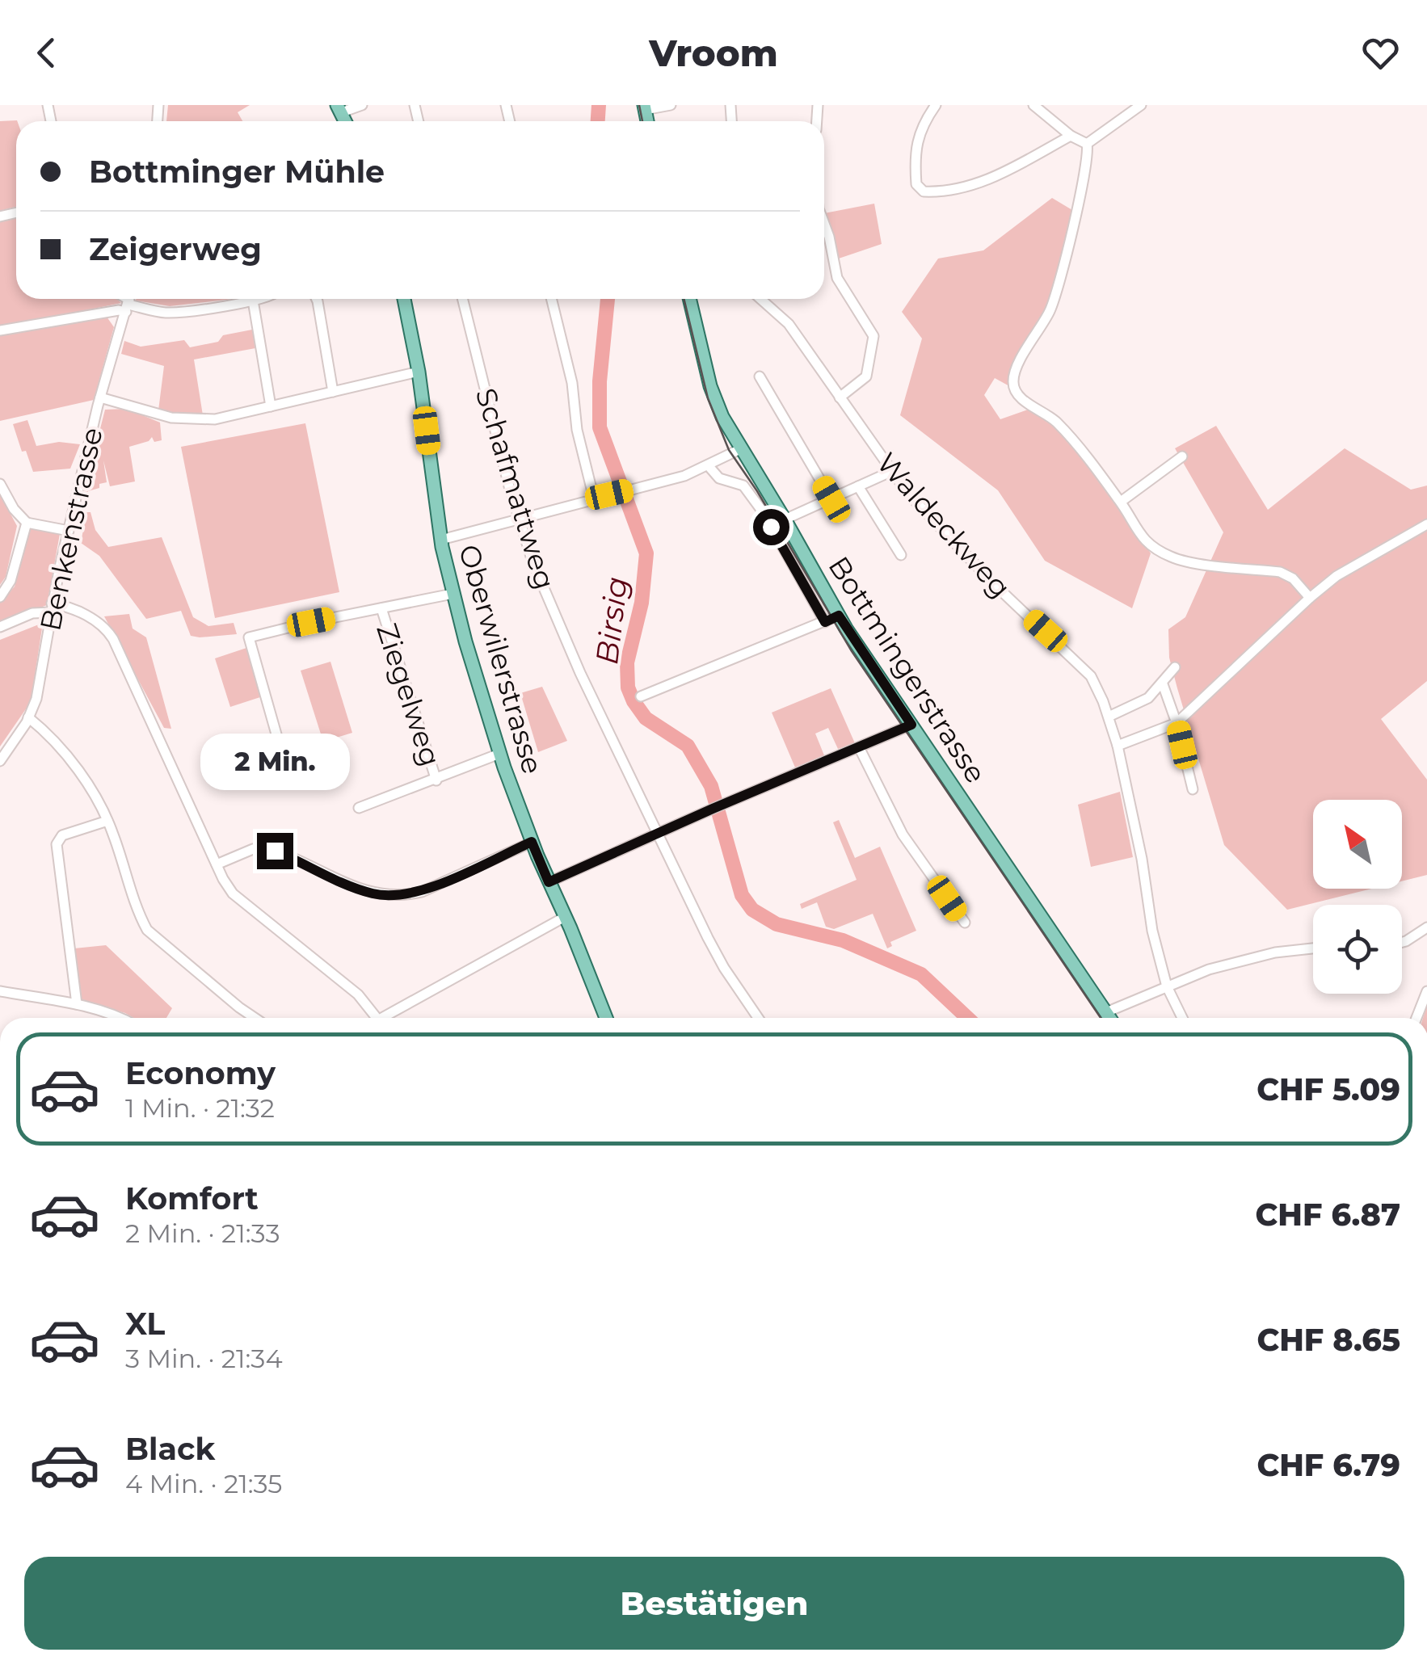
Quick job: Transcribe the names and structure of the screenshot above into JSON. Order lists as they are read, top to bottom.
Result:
{
  "streets": {
    "main road": ["Oberwilerstrasse", "Bottmingerstrasse"],
    "street": [
      "Schafmattweg",
      "Waldeckweg",
      "Benkenstrasse",
      "Ziegelweg"
    ]
  },
  "crossings": [
    ["Oberwilerstrasse", "Ziegelweg"]
  ],
  "water": ["Birsig"],
  "north": "top left",
  "page": {
    "header": "Vroom",
    "banner": ["Bottminger Mühle", "Zeigerweg"],
    "bubble": "2 Min.",
    "list": [
      {
        "name": "Economy",
        "note": "1 Min. · 21:32",
        "value": "CHF 5.09"
      },
      {
        "name": "Komfort",
        "note": "2 Min. · 21:33",
        "value": "CHF 6.87"
      },
      {
        "name": "XL",
        "note": "3 Min. · 21:34",
        "value": "CHF 8.65"
      },
      {
        "name": "Black",
        "note": "4 Min. · 21:35",
        "value": "CHF 6.79"
      }
    ],
    "buttons": "Bestätigen"
  }
}
